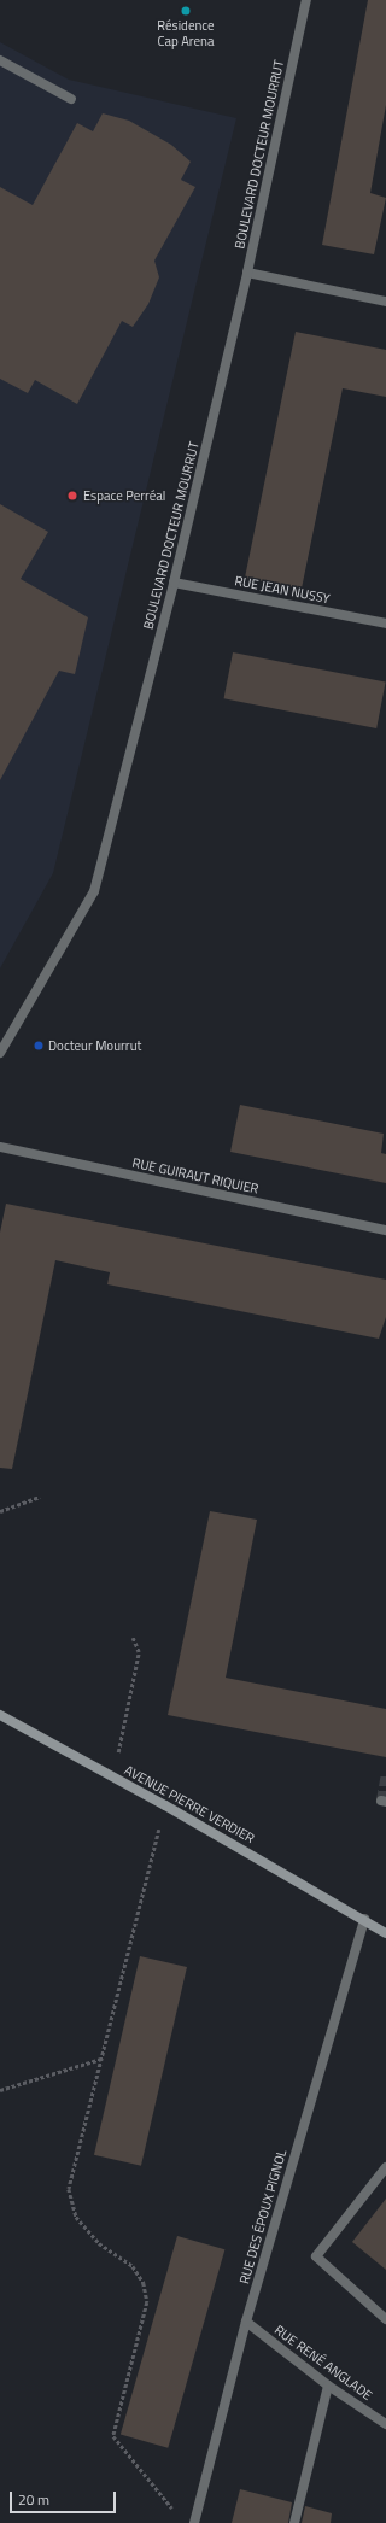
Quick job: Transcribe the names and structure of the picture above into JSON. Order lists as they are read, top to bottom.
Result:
{
  "streets": {
    "main road": ["AVENUE PIERRE VERDIER"],
    "street": [
      "BOULEVARD DOCTEUR MOURRUT",
      "RUE JEAN NUSSY",
      "RUE GUIRAUT RIQUIER",
      "RUE DES ÉPOUX PIGNOL",
      "RUE RENÉ ANGLADE"
    ]
  },
  "crossings": [
    ["BOULEVARD DOCTEUR MOURRUT", "RUE JEAN NUSSY"],
    ["AVENUE PIERRE VERDIER", "RUE DES ÉPOUX PIGNOL"],
    ["RUE DES ÉPOUX PIGNOL", "RUE RENÉ ANGLADE"]
  ],
  "places": ["Résidence Cap Arena", "Espace Perréal", "Docteur Mourrut"],
  "scale_bar": "20 m"
}
